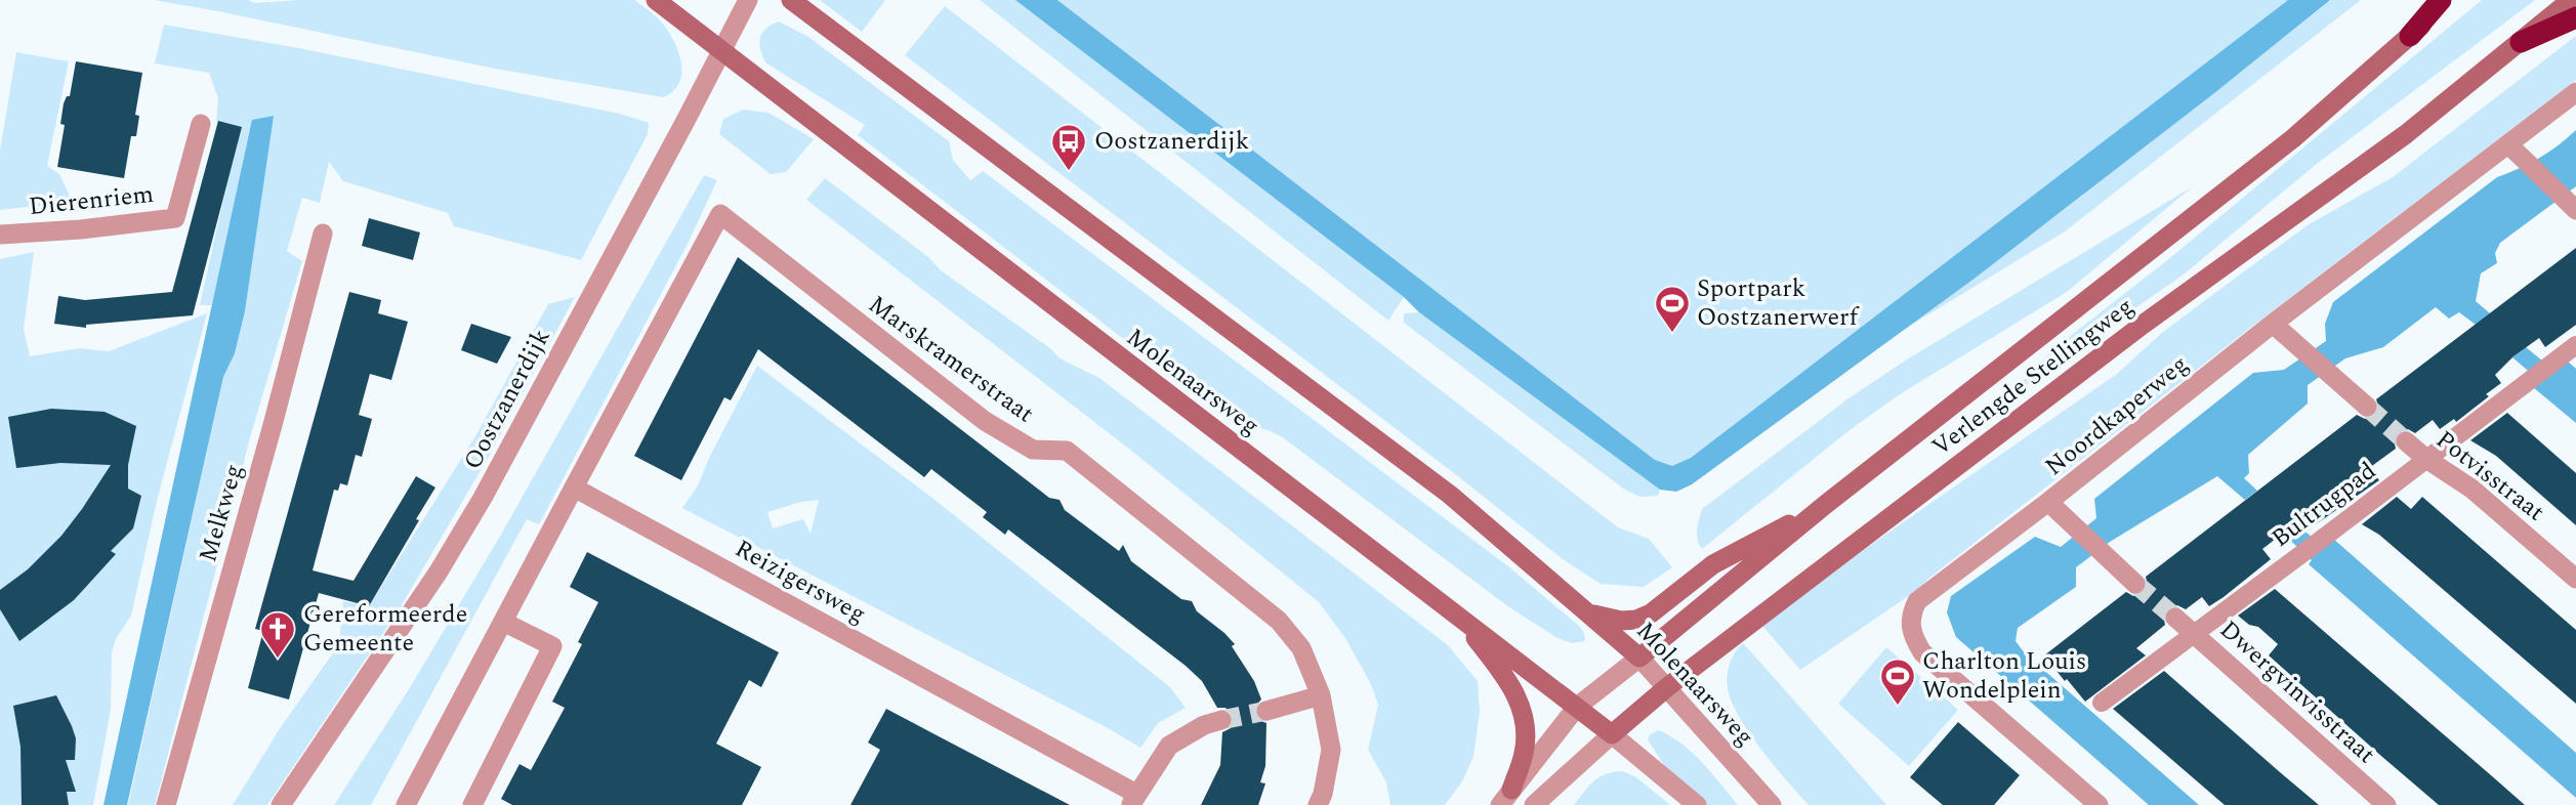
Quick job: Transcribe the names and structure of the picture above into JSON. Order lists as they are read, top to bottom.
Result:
{
  "streets": {
    "main road": ["Verlengde Stellingweg", "Molenaarsweg"],
    "street": [
      "Dierenriem",
      "Marskramerstraat",
      "Oostzanerdijk",
      "Noordkaperweg",
      "Potvisstraat",
      "Bultrugpad",
      "Melkweg",
      "Reizigersweg",
      "Dwergvinvisstraat"
    ]
  },
  "crossings": [
    ["Marskramerstraat", "Reizigersweg"],
    ["Verlengde Stellingweg", "Molenaarsweg"],
    ["Molenaarsweg", "Oostzanerdijk"],
    ["Potvisstraat", "Bultrugpad"],
    ["Bultrugpad", "Dwergvinvisstraat"]
  ],
  "places": {
    "bus stop": ["Oostzanerdijk"],
    "sports": ["Sportpark Oostzanerwerf", "Charlton Louis Wondelplein"],
    "church": ["Gereformeerde Gemeente"]
  }
}
